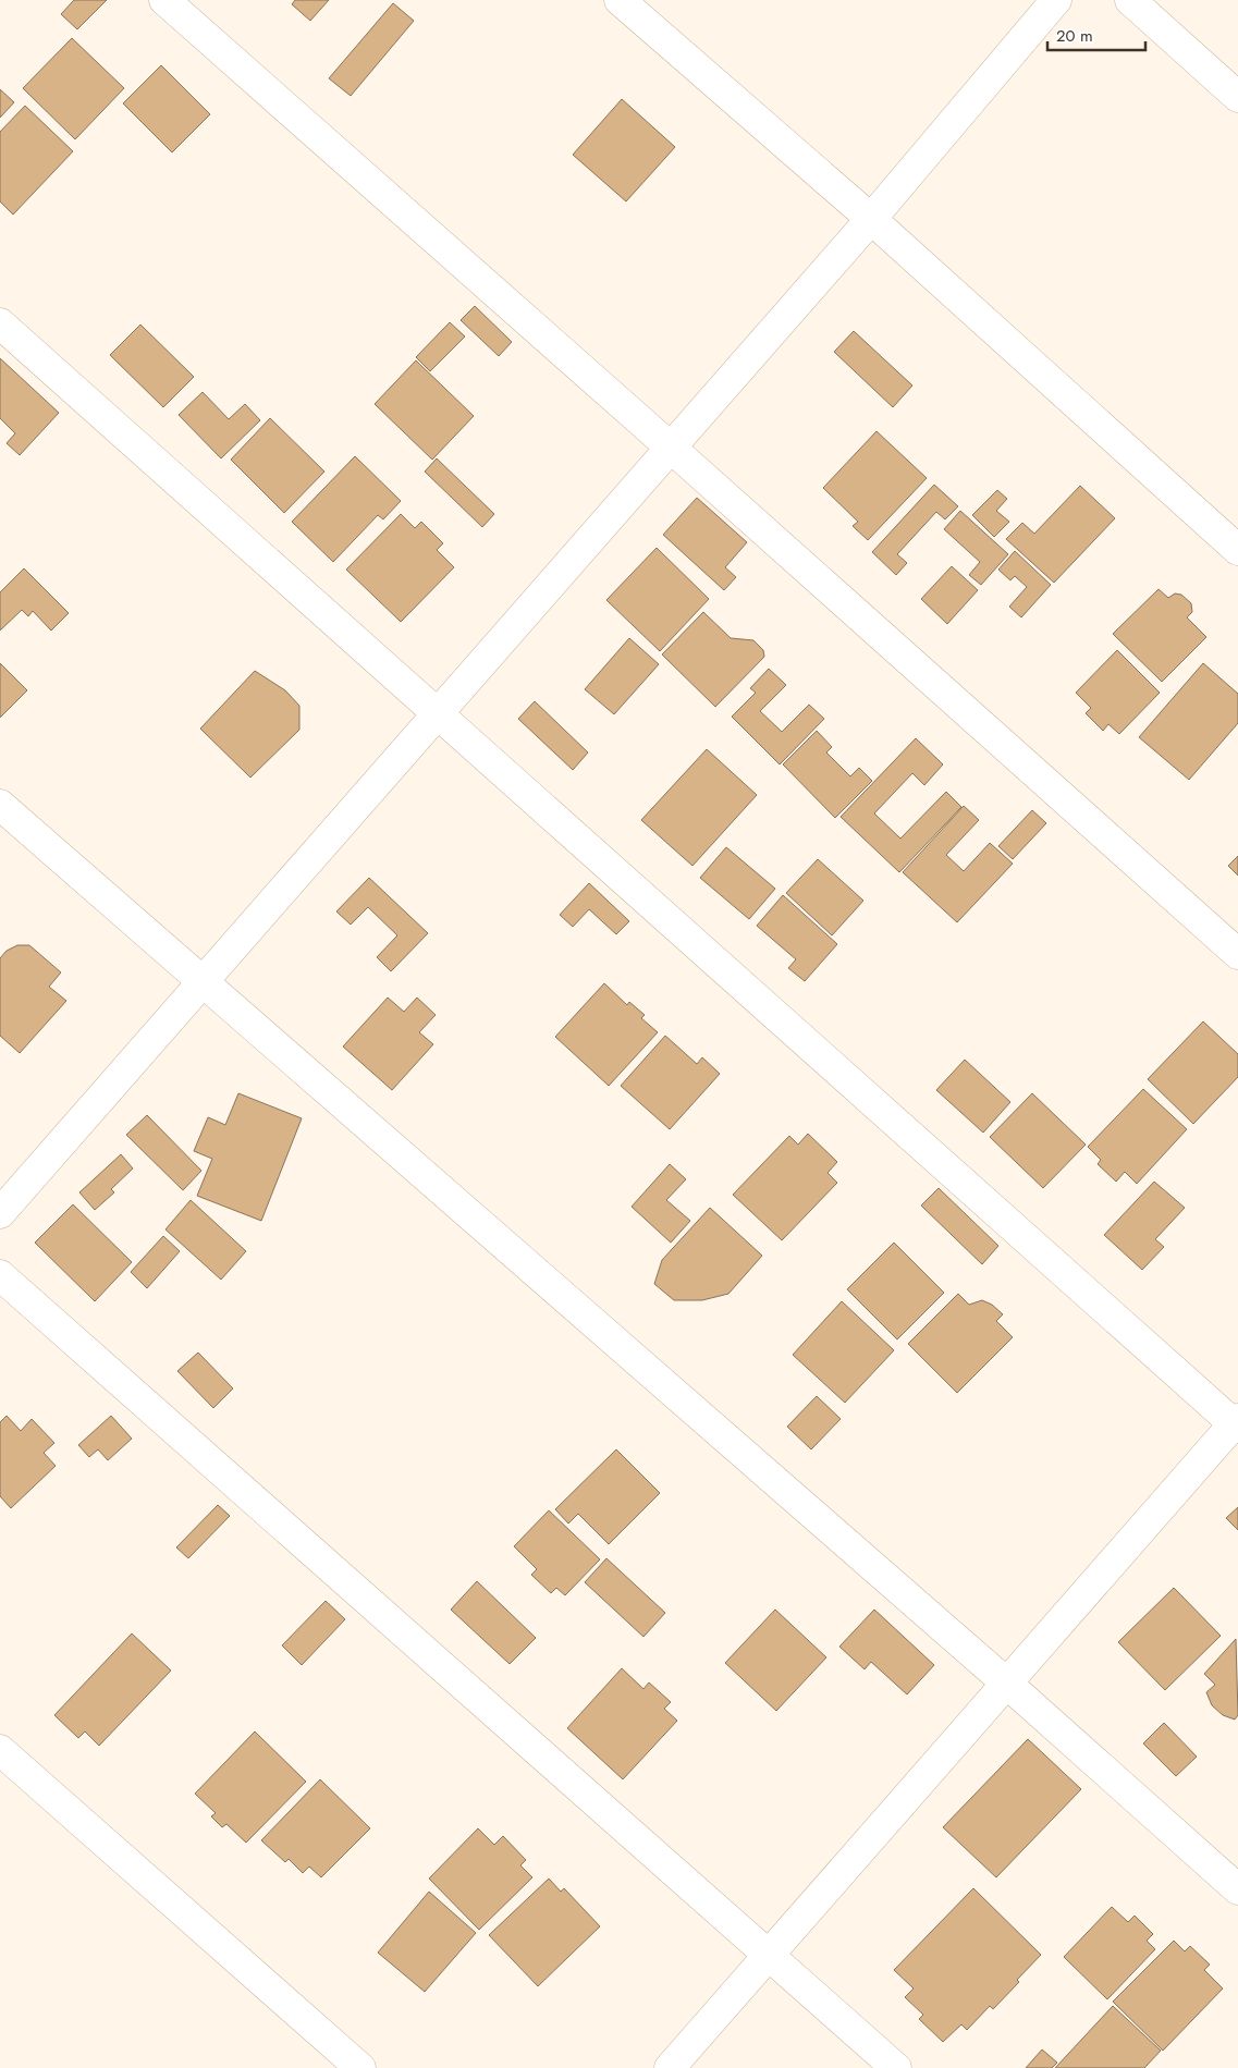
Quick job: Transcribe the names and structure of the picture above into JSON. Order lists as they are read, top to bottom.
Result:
{
  "scale_bar": "20 m"
}
